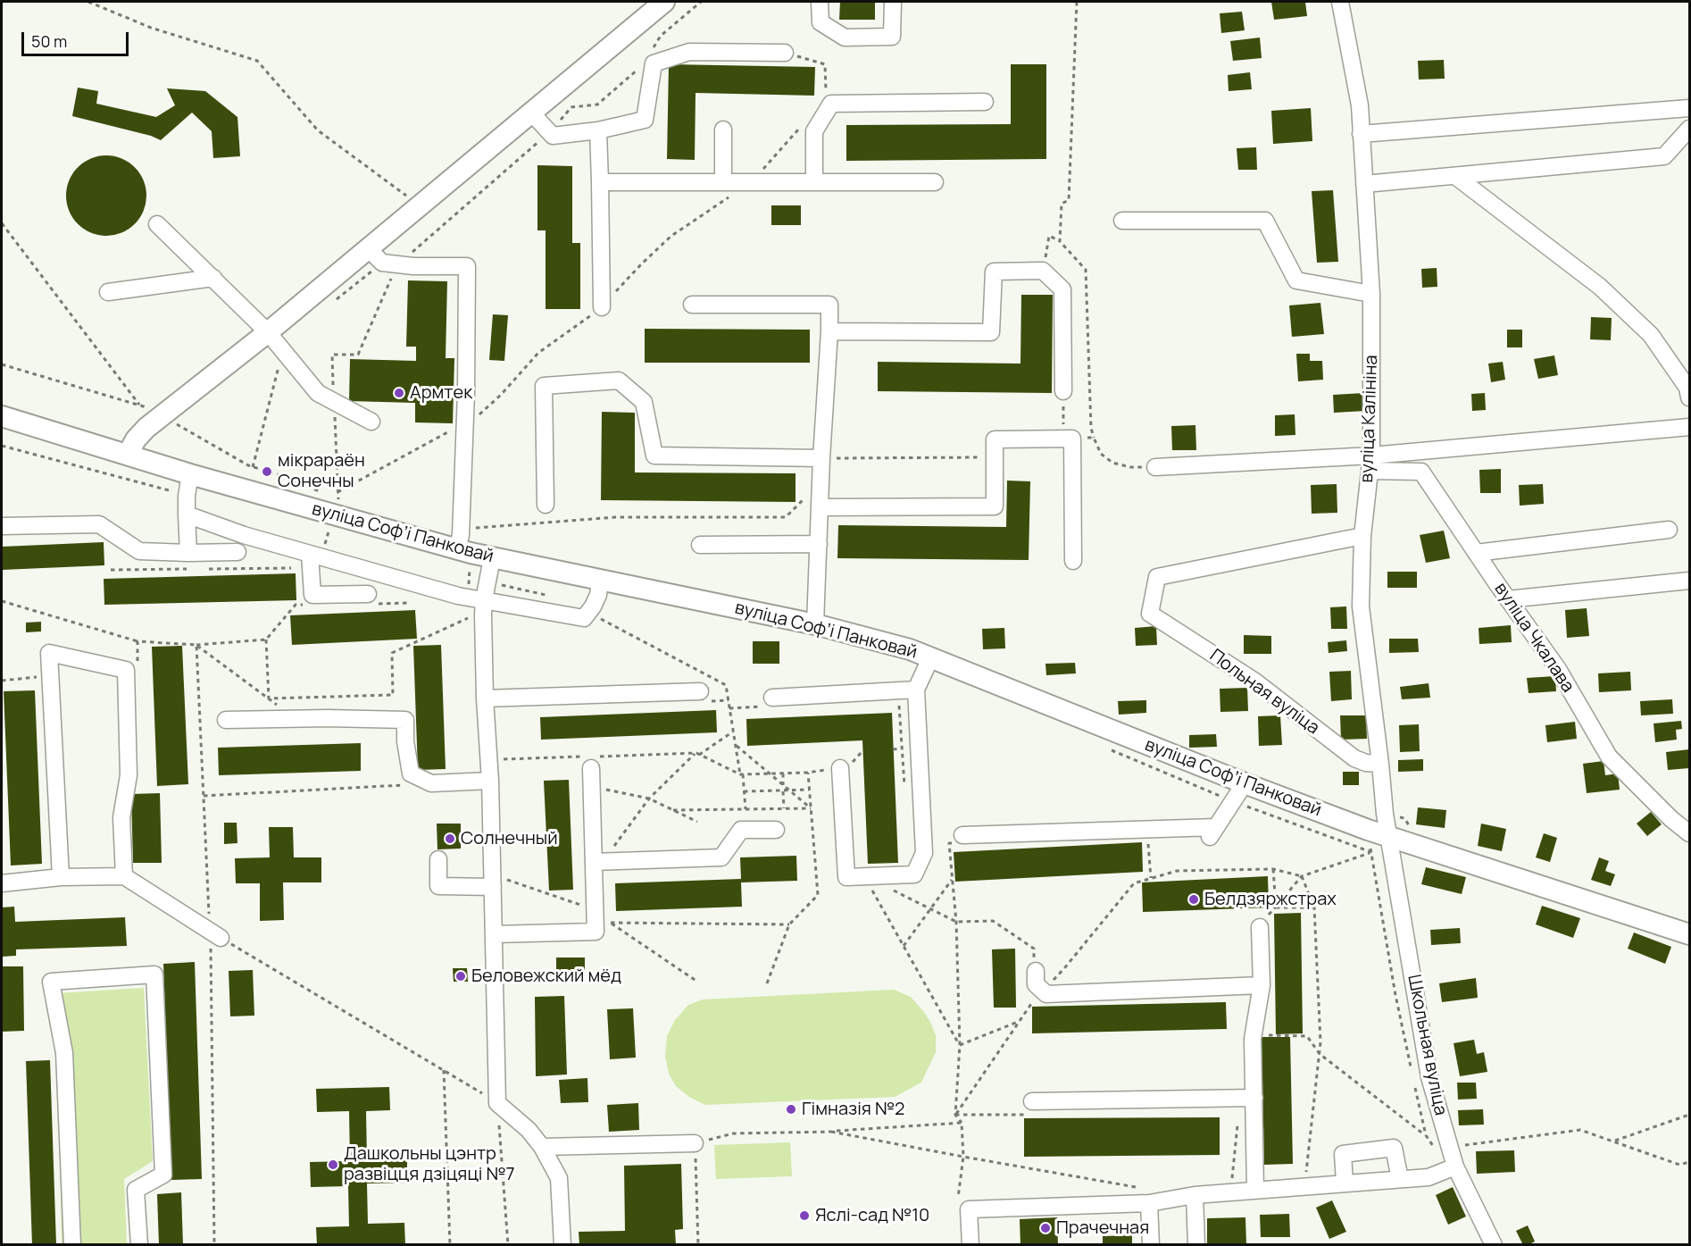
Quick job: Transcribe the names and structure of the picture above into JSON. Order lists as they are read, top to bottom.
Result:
{
  "streets": {
    "main road": ["вуліца Софʼі Панковай"],
    "street": [
      "вуліца Калініна",
      "вуліца Чкалава",
      "Польная вуліца",
      "Школьная вуліца"
    ]
  },
  "crossings": [
    ["вуліца Калініна", "вуліца Софʼі Панковай"],
    ["вуліца Калініна", "вуліца Чкалава"],
    ["вуліца Калініна", "Польная вуліца"],
    ["вуліца Калініна", "Школьная вуліца"],
    ["вуліца Софʼі Панковай", "Школьная вуліца"]
  ],
  "places": [
    "Армтек",
    "мікрараён Сонечны",
    "Солнечный",
    "Белдзяржстрах",
    "Беловежский мёд",
    "Гімназія №2",
    "Дашкольны цэнтр развіцця дзіцяці №7",
    "Яслі-сад №10",
    "Прачечная"
  ],
  "scale_bar": "50 m"
}
